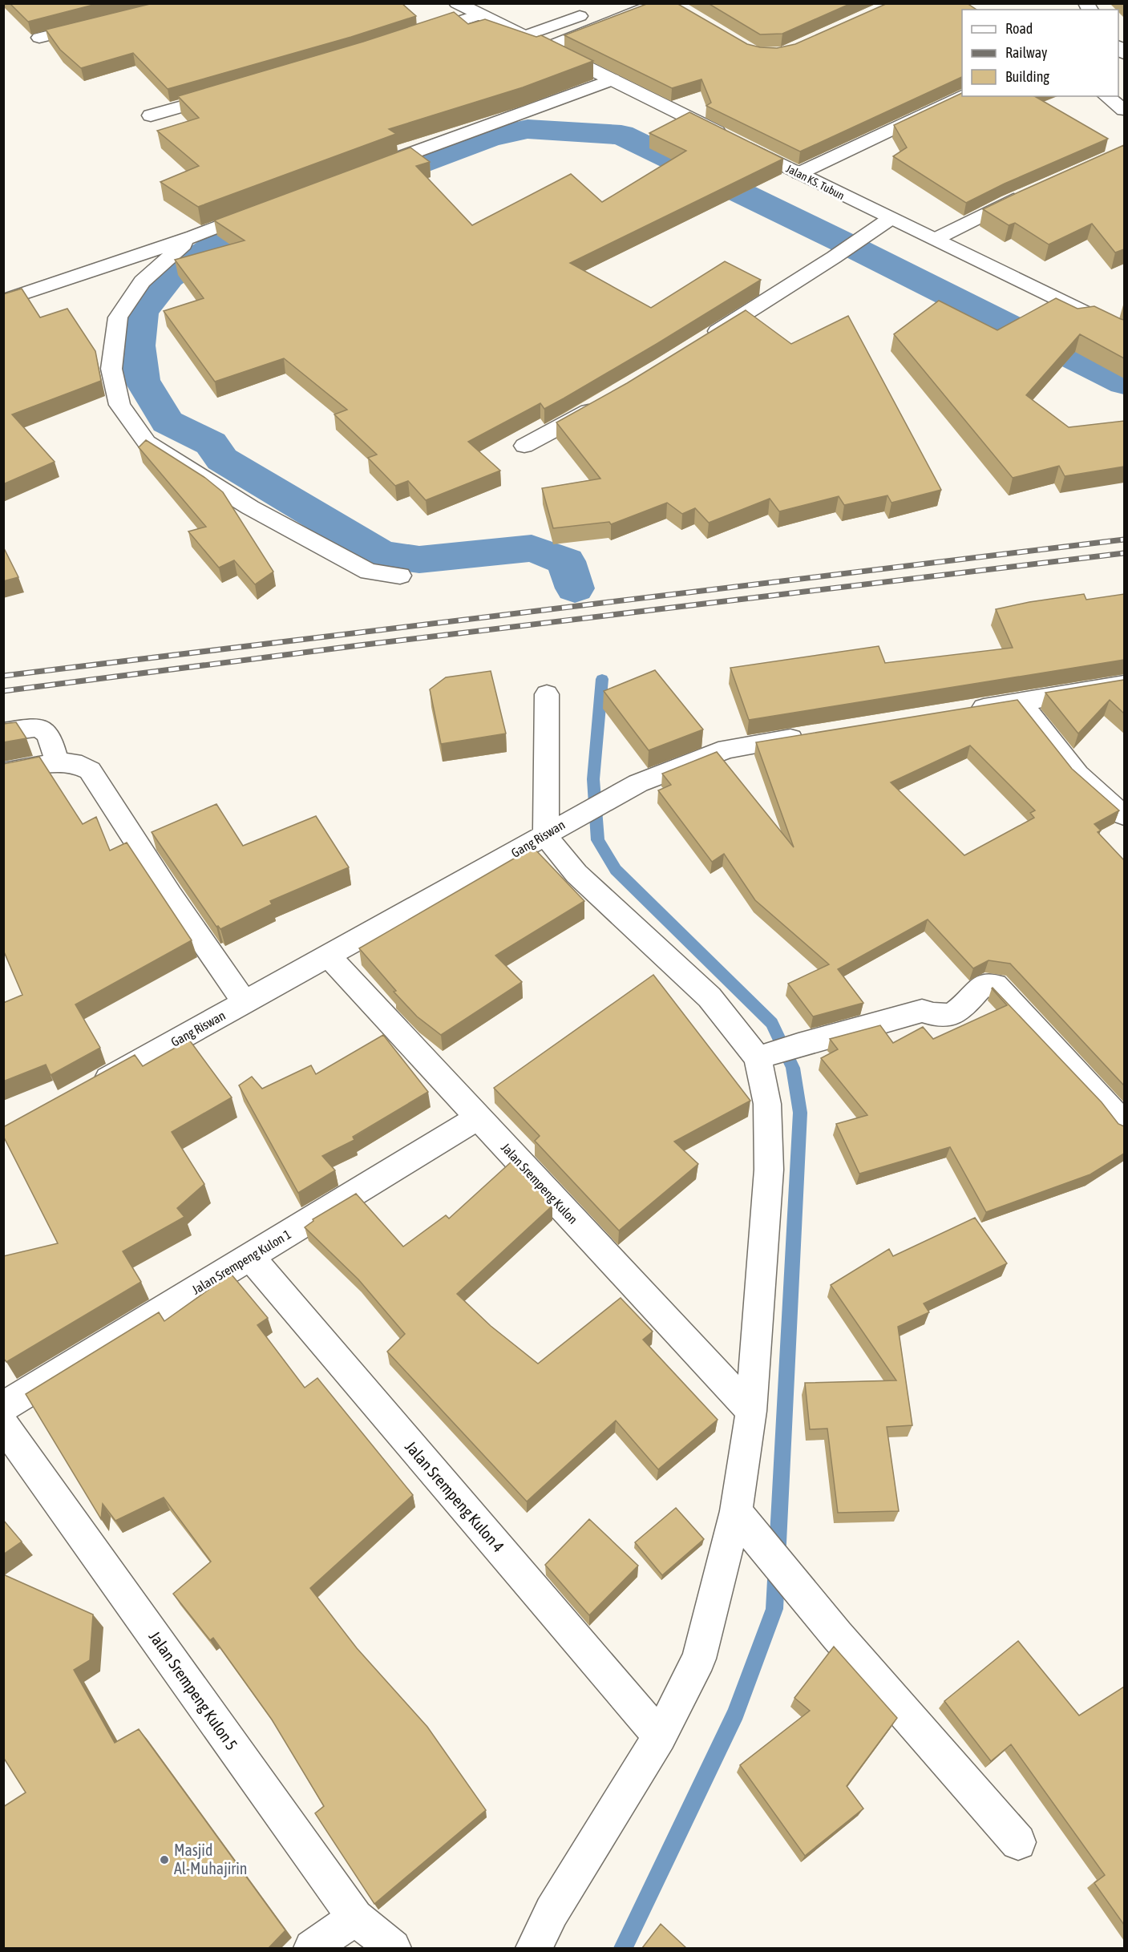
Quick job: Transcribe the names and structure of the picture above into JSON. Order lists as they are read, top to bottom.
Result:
{
  "streets": {
    "street": [
      "Jalan KS. Tubun",
      "Gang Riswan",
      "Jalan Srempeng Kulon",
      "Jalan Srempeng Kulon 1",
      "Jalan Srempeng Kulon 4",
      "Jalan Srempeng Kulon 5"
    ]
  },
  "crossings": [
    ["Gang Riswan", "Jalan Srempeng Kulon"],
    ["Jalan Srempeng Kulon", "Jalan Srempeng Kulon 1"],
    ["Jalan Srempeng Kulon 1", "Jalan Srempeng Kulon 4"]
  ],
  "places": ["Masjid Al-Muhajirin"],
  "legend": ["Road", "Railway", "Building"]
}
